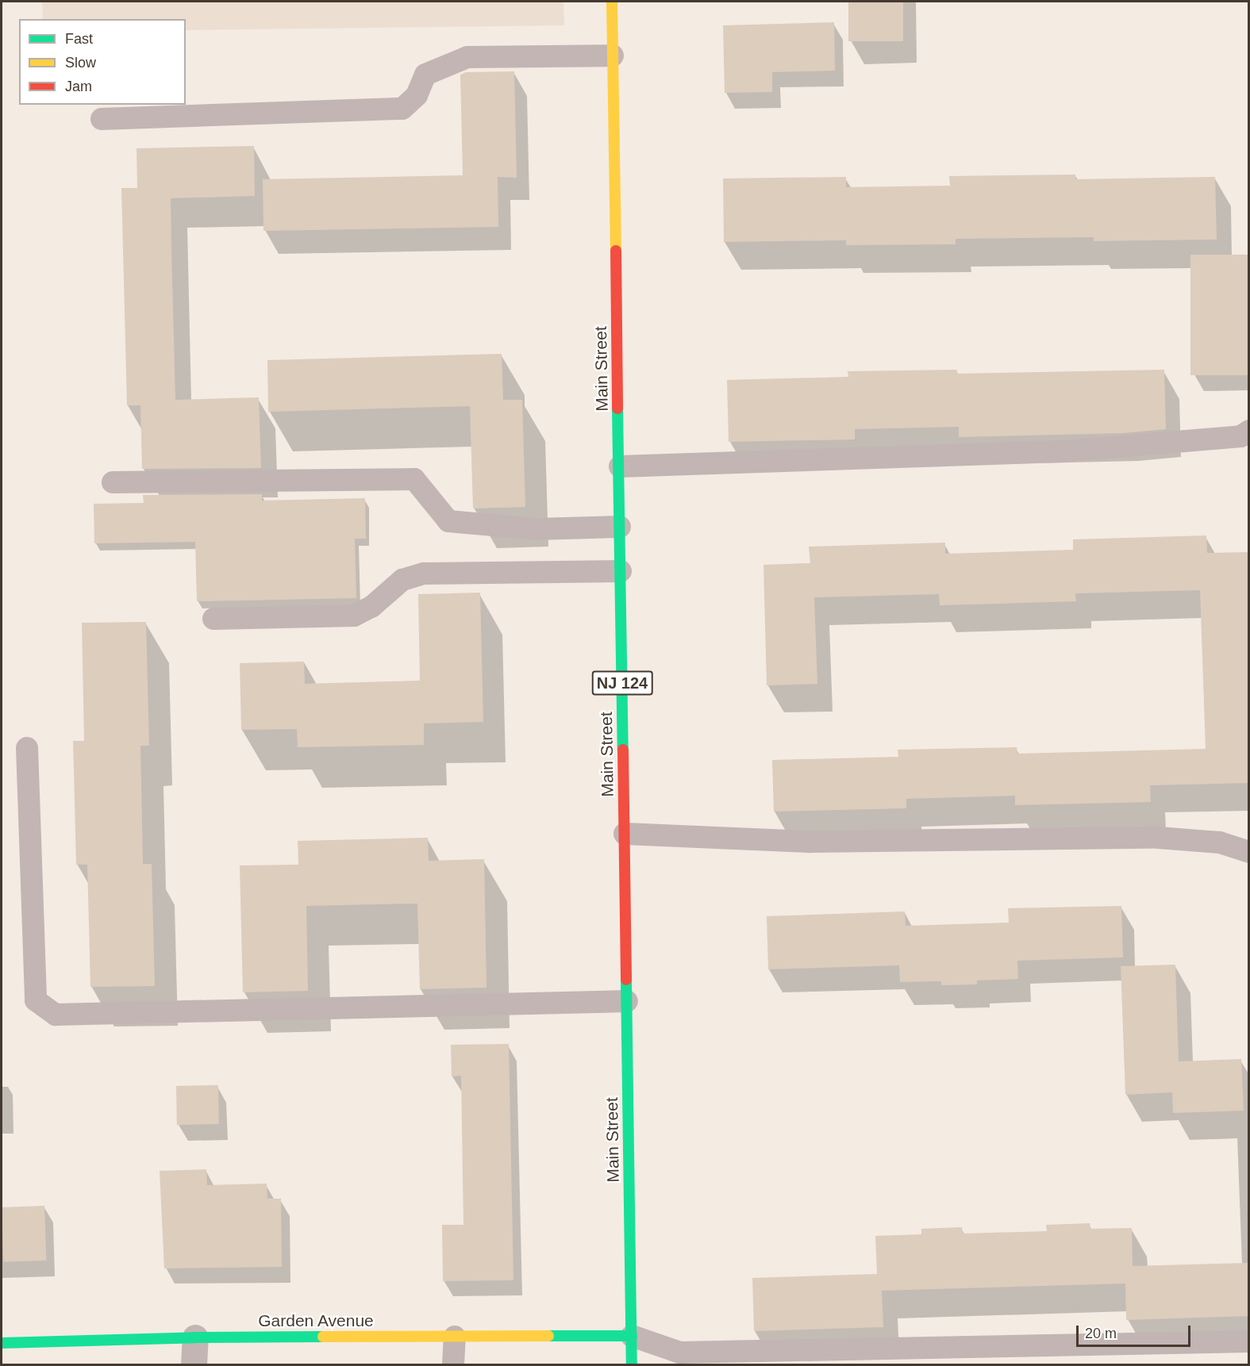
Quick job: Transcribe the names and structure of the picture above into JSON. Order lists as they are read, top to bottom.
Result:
{
  "streets": {
    "main road": ["Main Street", "NJ 124", "Garden Avenue"]
  },
  "crossings": [
    ["Main Street", "Garden Avenue"]
  ],
  "legend": ["Fast", "Slow", "Jam"],
  "scale_bar": "20 m"
}
